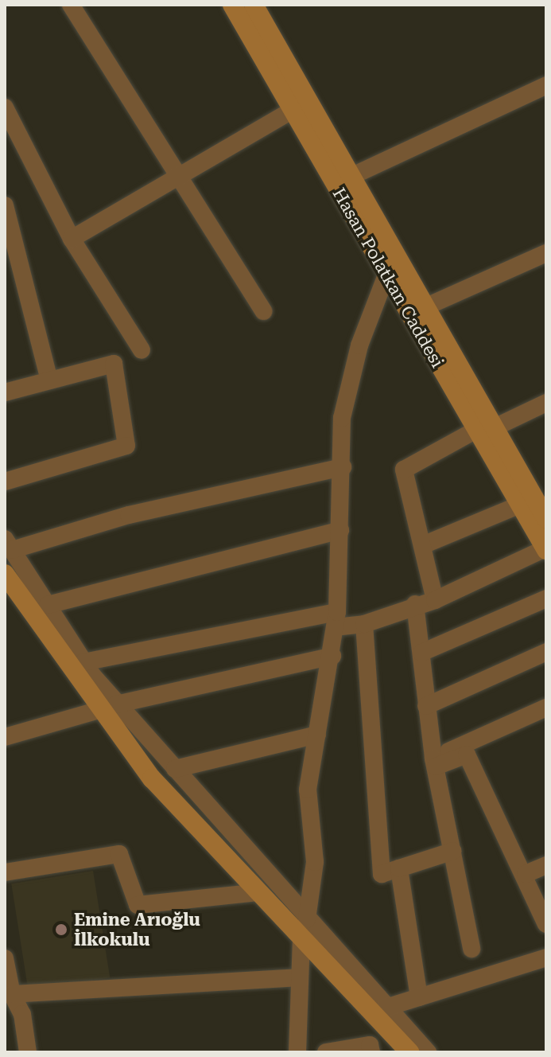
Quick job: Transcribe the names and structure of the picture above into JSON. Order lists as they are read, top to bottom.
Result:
{
  "streets": {
    "main road": ["Hasan Polatkan Caddesi"]
  },
  "places": ["Emine Arıoğlu İlkokulu"]
}
